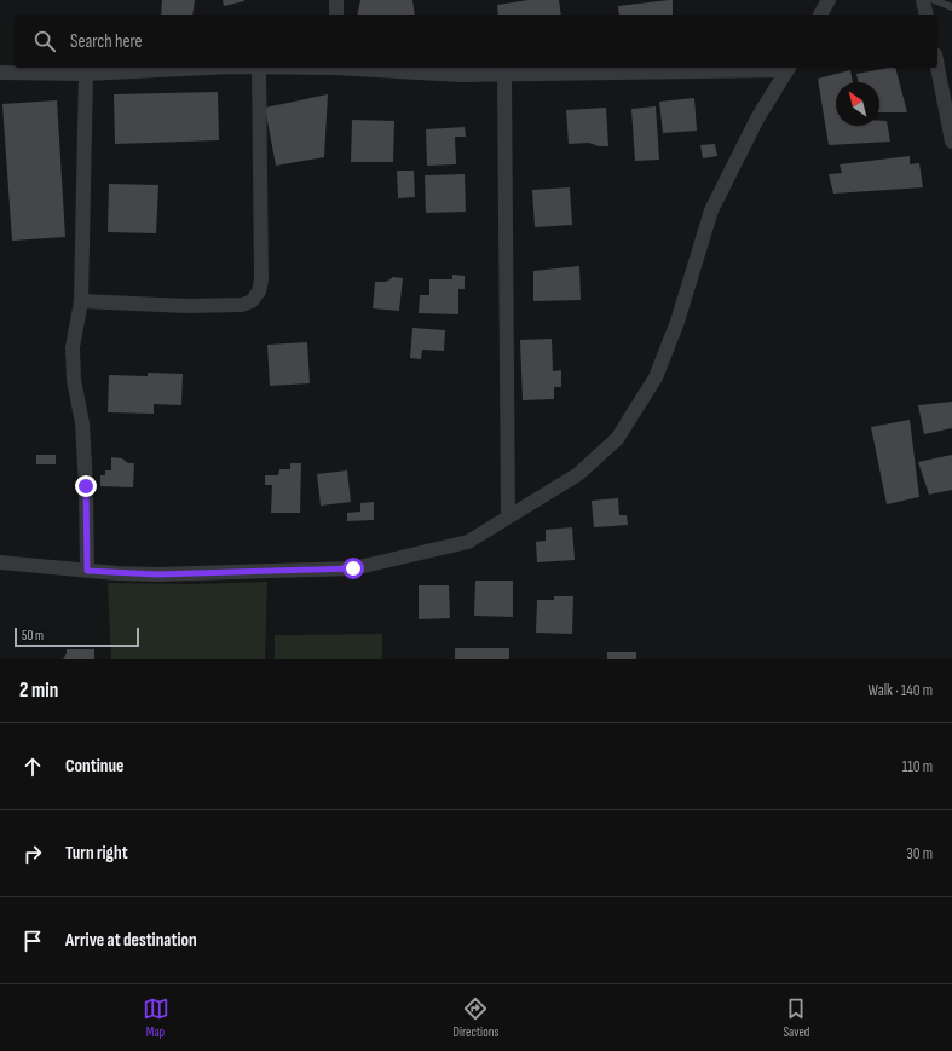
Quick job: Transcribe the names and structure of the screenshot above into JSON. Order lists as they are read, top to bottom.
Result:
{
  "scale_bar": "50 m",
  "north": "top left",
  "page": {
    "search": "Search here",
    "scale": "50 m",
    "heading": ["2 min", "Walk · 140 m"],
    "list": [
      ["Continue", "110 m"],
      ["Turn right", "30 m"],
      "Arrive at destination"
    ],
    "nav": ["Map", "Directions", "Saved"]
  }
}
